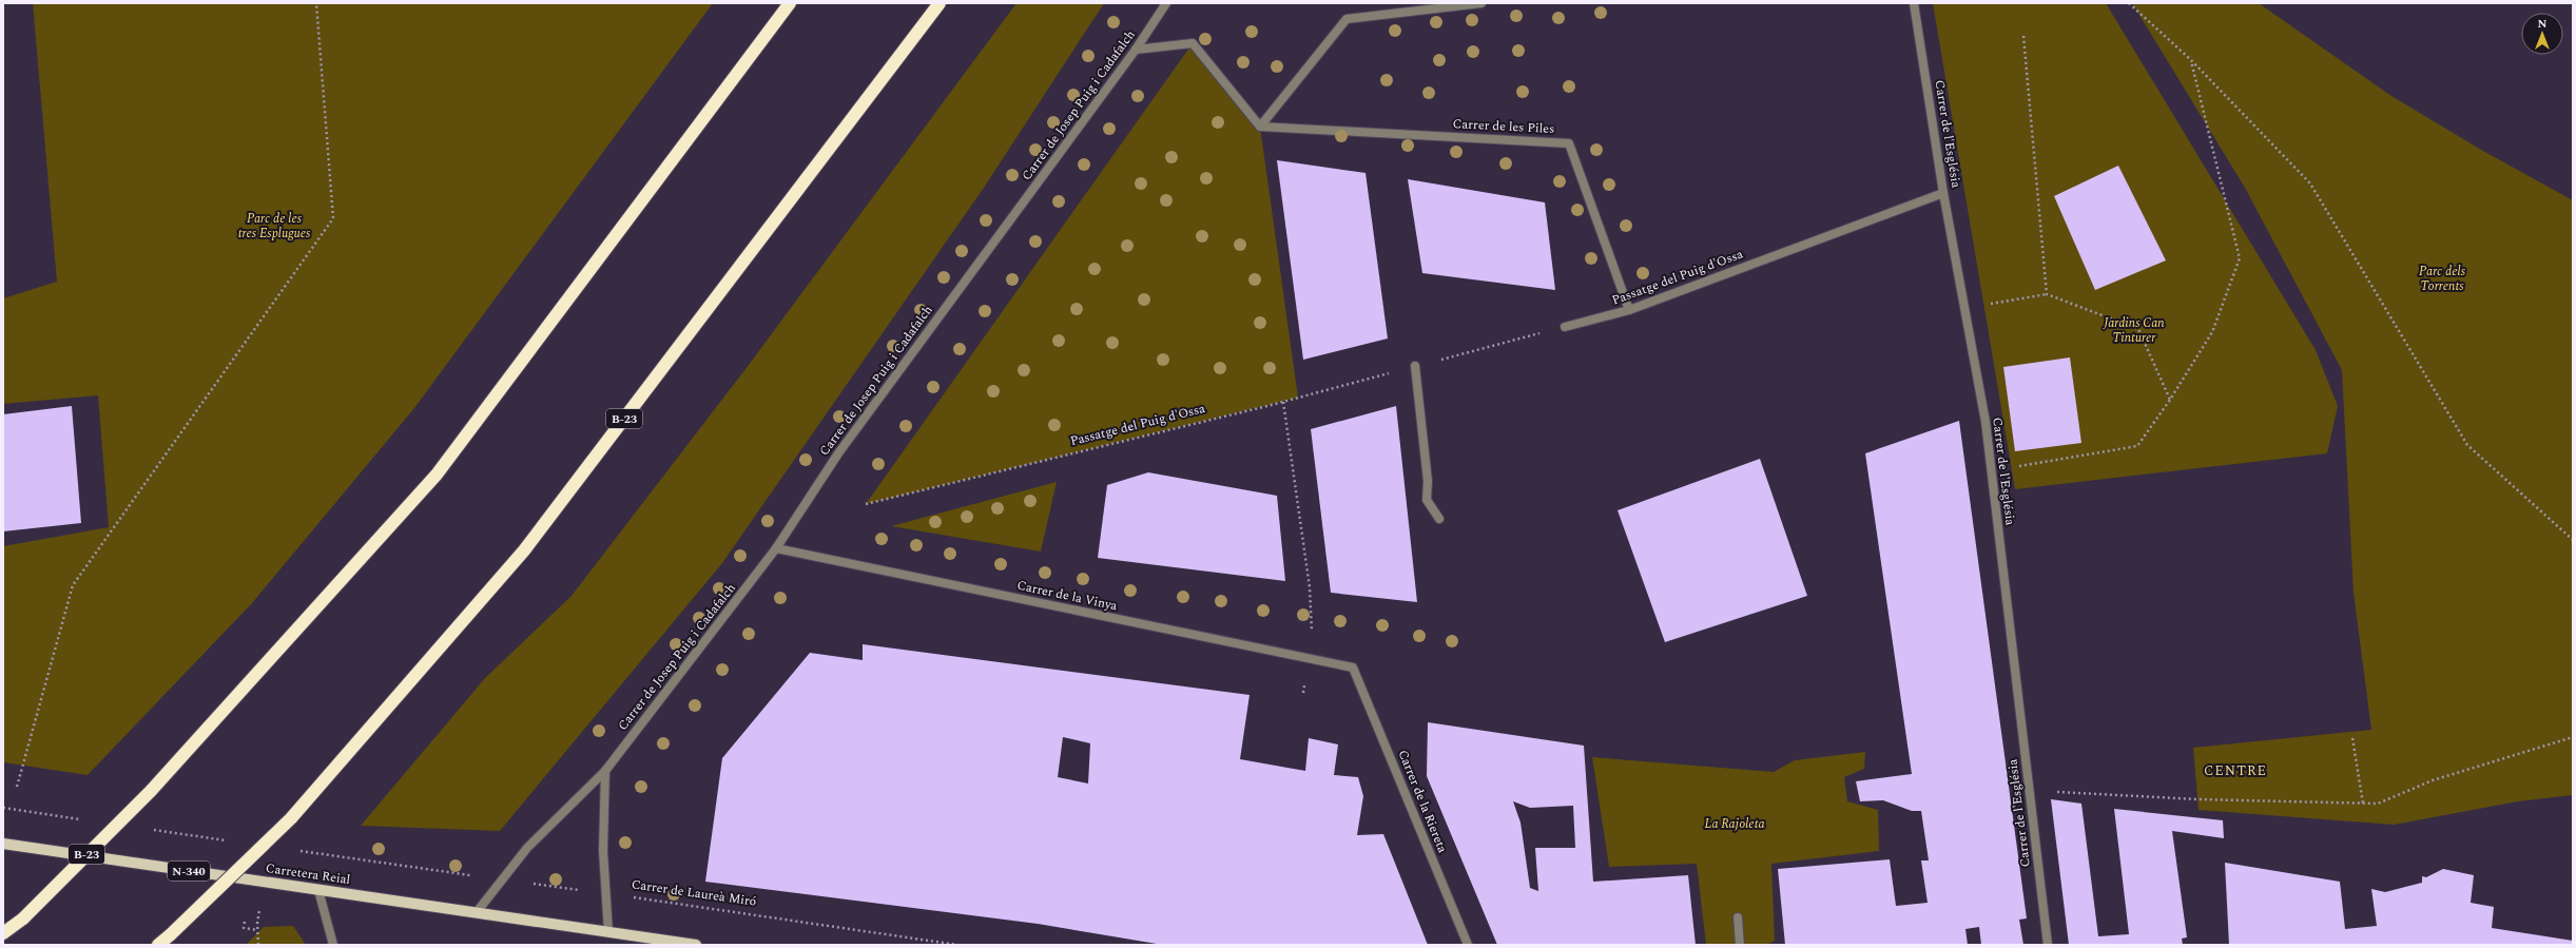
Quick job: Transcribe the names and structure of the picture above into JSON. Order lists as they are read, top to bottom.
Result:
{
  "streets": {
    "highway": ["B-23"],
    "main road": ["N-340", "Carretera Reial"],
    "street": [
      "Carrer de Josep Puig i Cadafalch",
      "Carrer de les Piles",
      "Carrer de l'Església",
      "Passatge del Puig d'Ossa",
      "Carrer de la Vinya",
      "Carrer de la Riereta"
    ],
    "path": ["Carrer de Laureà Miró"]
  },
  "crossings": [
    ["Carrer de Josep Puig i Cadafalch", "Carrer de la Vinya"],
    ["Carrer de Josep Puig i Cadafalch", "Carretera Reial"],
    ["Carrer de Josep Puig i Cadafalch", "Carrer de Laureà Miró"],
    ["Carrer de les Piles", "Passatge del Puig d'Ossa"],
    ["Carrer de l'Església", "Passatge del Puig d'Ossa"],
    ["Carrer de la Vinya", "Carrer de la Riereta"],
    ["N-340", "Carretera Reial"]
  ],
  "districts": ["CENTRE"],
  "parks": [
    "Parc de les tres Esplugues",
    "Parc dels Torrents",
    "Jardins Can Tinturer",
    "La Rajoleta"
  ],
  "north": "top"
}
